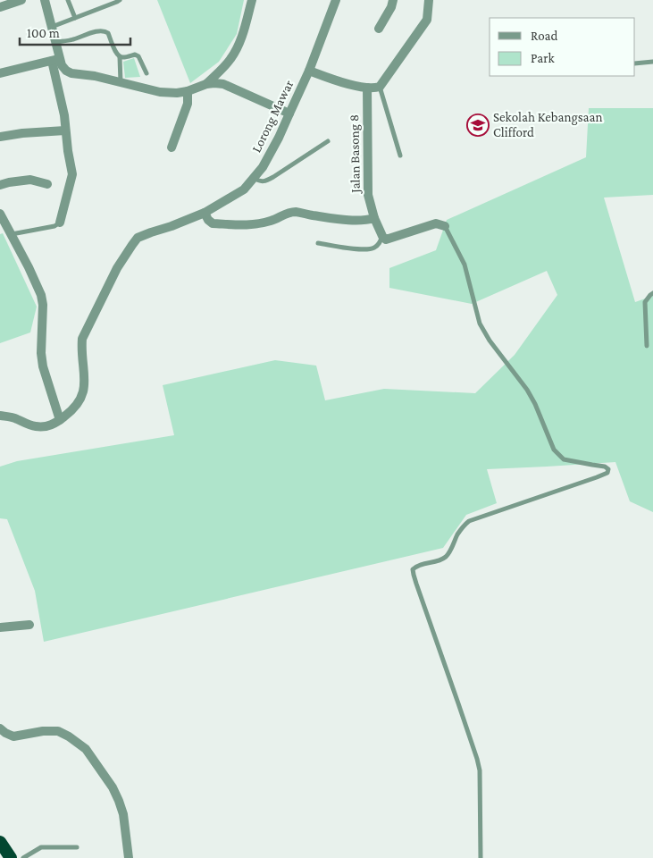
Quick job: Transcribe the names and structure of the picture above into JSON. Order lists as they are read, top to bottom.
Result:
{
  "streets": {
    "street": ["Lorong Mawar", "Jalan Basong 8"]
  },
  "places": {
    "school or university": ["Sekolah Kebangsaan Clifford"]
  },
  "legend": ["Road", "Park"],
  "scale_bar": "100 m"
}
